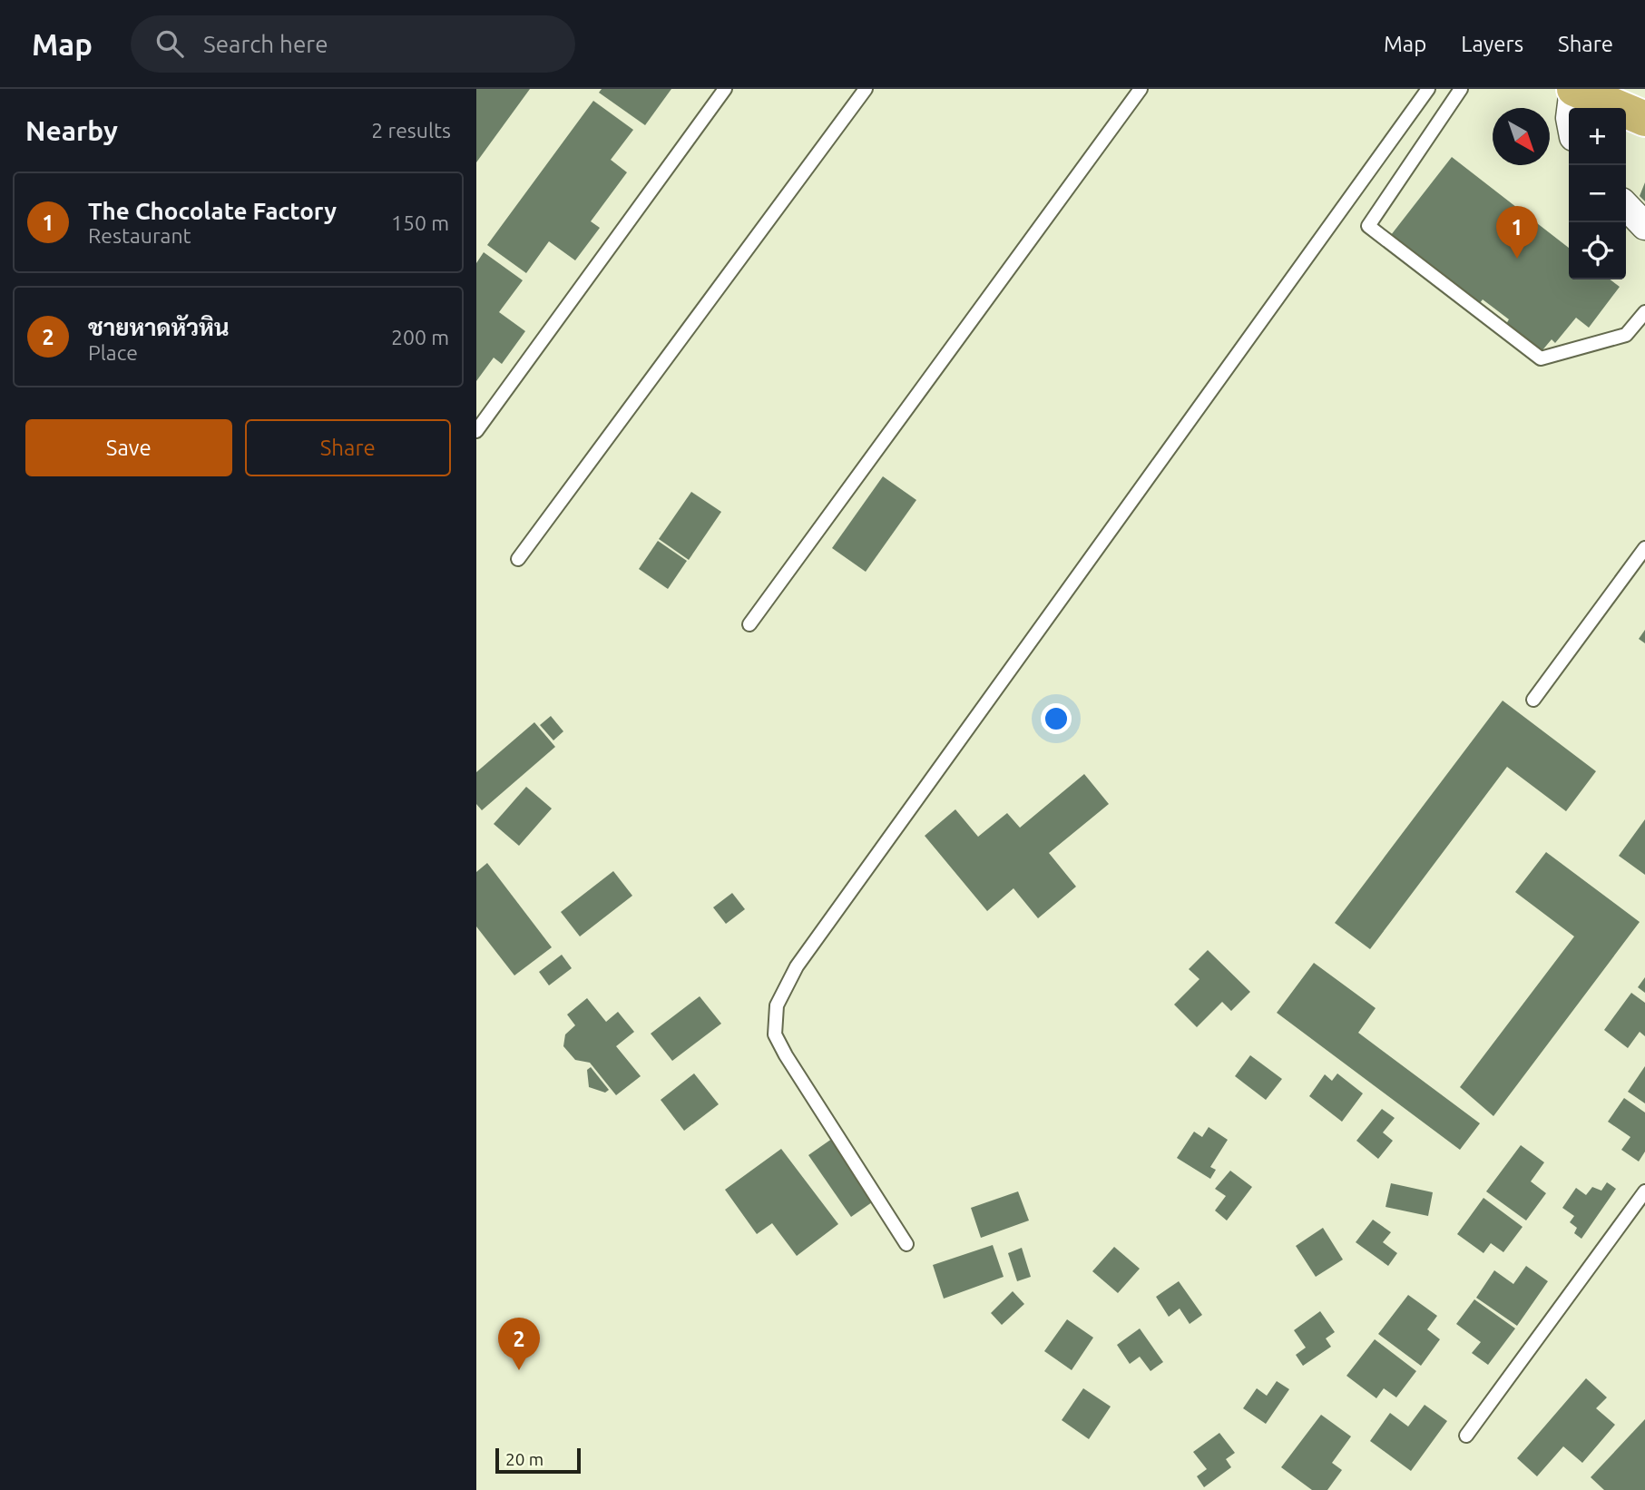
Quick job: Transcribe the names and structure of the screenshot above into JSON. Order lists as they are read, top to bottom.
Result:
{
  "scale_bar": "20 m",
  "north": "bottom right",
  "page": {
    "header": "Map",
    "search": "Search here",
    "nav": ["Map", "Layers", "Share"],
    "heading": ["Nearby", "2 results"],
    "map_buttons": ["+", "−"],
    "list": [
      {
        "mark": "1",
        "name": "The Chocolate Factory",
        "note": "Restaurant",
        "value": "150 m"
      },
      {
        "mark": "2",
        "name": "ชายหาดหัวหิน",
        "note": "Place",
        "value": "200 m"
      }
    ],
    "pins": ["1", "2"],
    "buttons": ["Save", "Share"],
    "scale": "20 m"
  }
}
